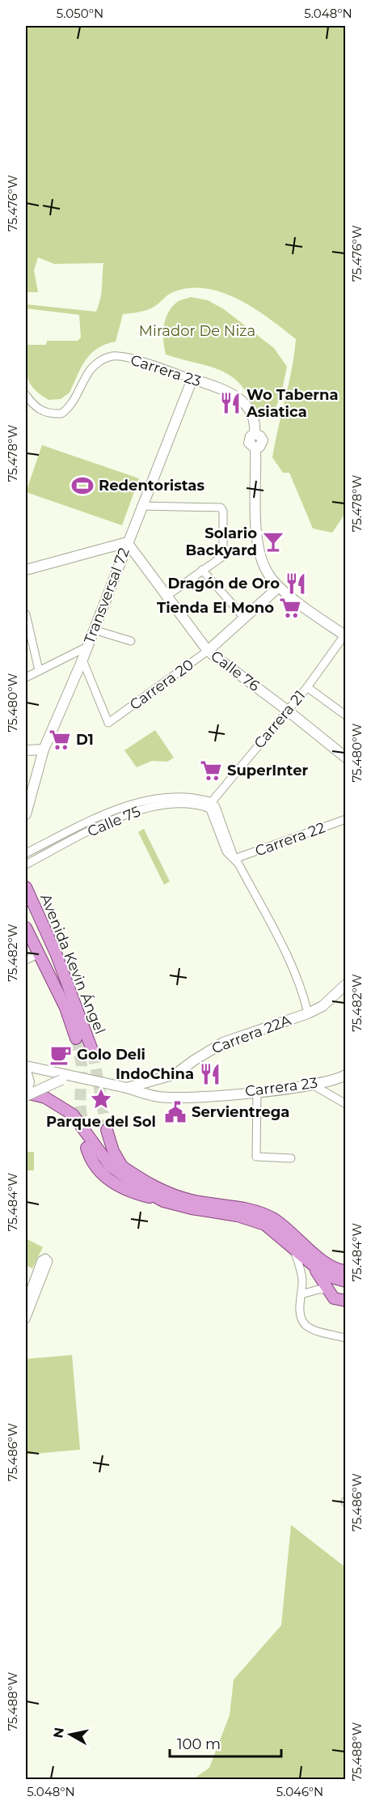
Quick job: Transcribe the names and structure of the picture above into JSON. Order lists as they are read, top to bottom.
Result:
{
  "streets": {
    "main road": ["Avenida Kevin Ángel"],
    "street": [
      "Carrera 23",
      "Transversal 72",
      "Calle 76",
      "Carrera 20",
      "Carrera 21",
      "Calle 75",
      "Carrera 22",
      "Carrera 22A"
    ]
  },
  "crossings": [
    ["Carrera 23", "Transversal 72"],
    ["Carrera 23", "Carrera 20"],
    ["Carrera 23", "Carrera 21"],
    ["Carrera 23", "Carrera 22A"],
    ["Transversal 72", "Calle 76"],
    ["Transversal 72", "Carrera 20"],
    ["Calle 76", "Carrera 20"],
    ["Calle 76", "Carrera 21"],
    ["Carrera 21", "Calle 75"]
  ],
  "parks": ["Mirador De Niza"],
  "places": {
    "restaurant": ["Wo Taberna Asiatica", "Dragón de Oro", "IndoChina"],
    "sports": ["Redentoristas"],
    "bar": ["Solario Backyard"],
    "supermarket": ["Tienda El Mono", "D1", "SuperInter"],
    "cafe": ["Golo Deli"],
    "place": ["Parque del Sol"],
    "public building": ["Servientrega"]
  },
  "scale_bar": "100 m",
  "north": "left",
  "coordinates": [
    "5.050°N",
    "5.048°N",
    "75.476°W",
    "75.478°W",
    "75.480°W",
    "75.482°W",
    "75.484°W",
    "75.486°W",
    "75.488°W",
    "5.046°N"
  ]
}
